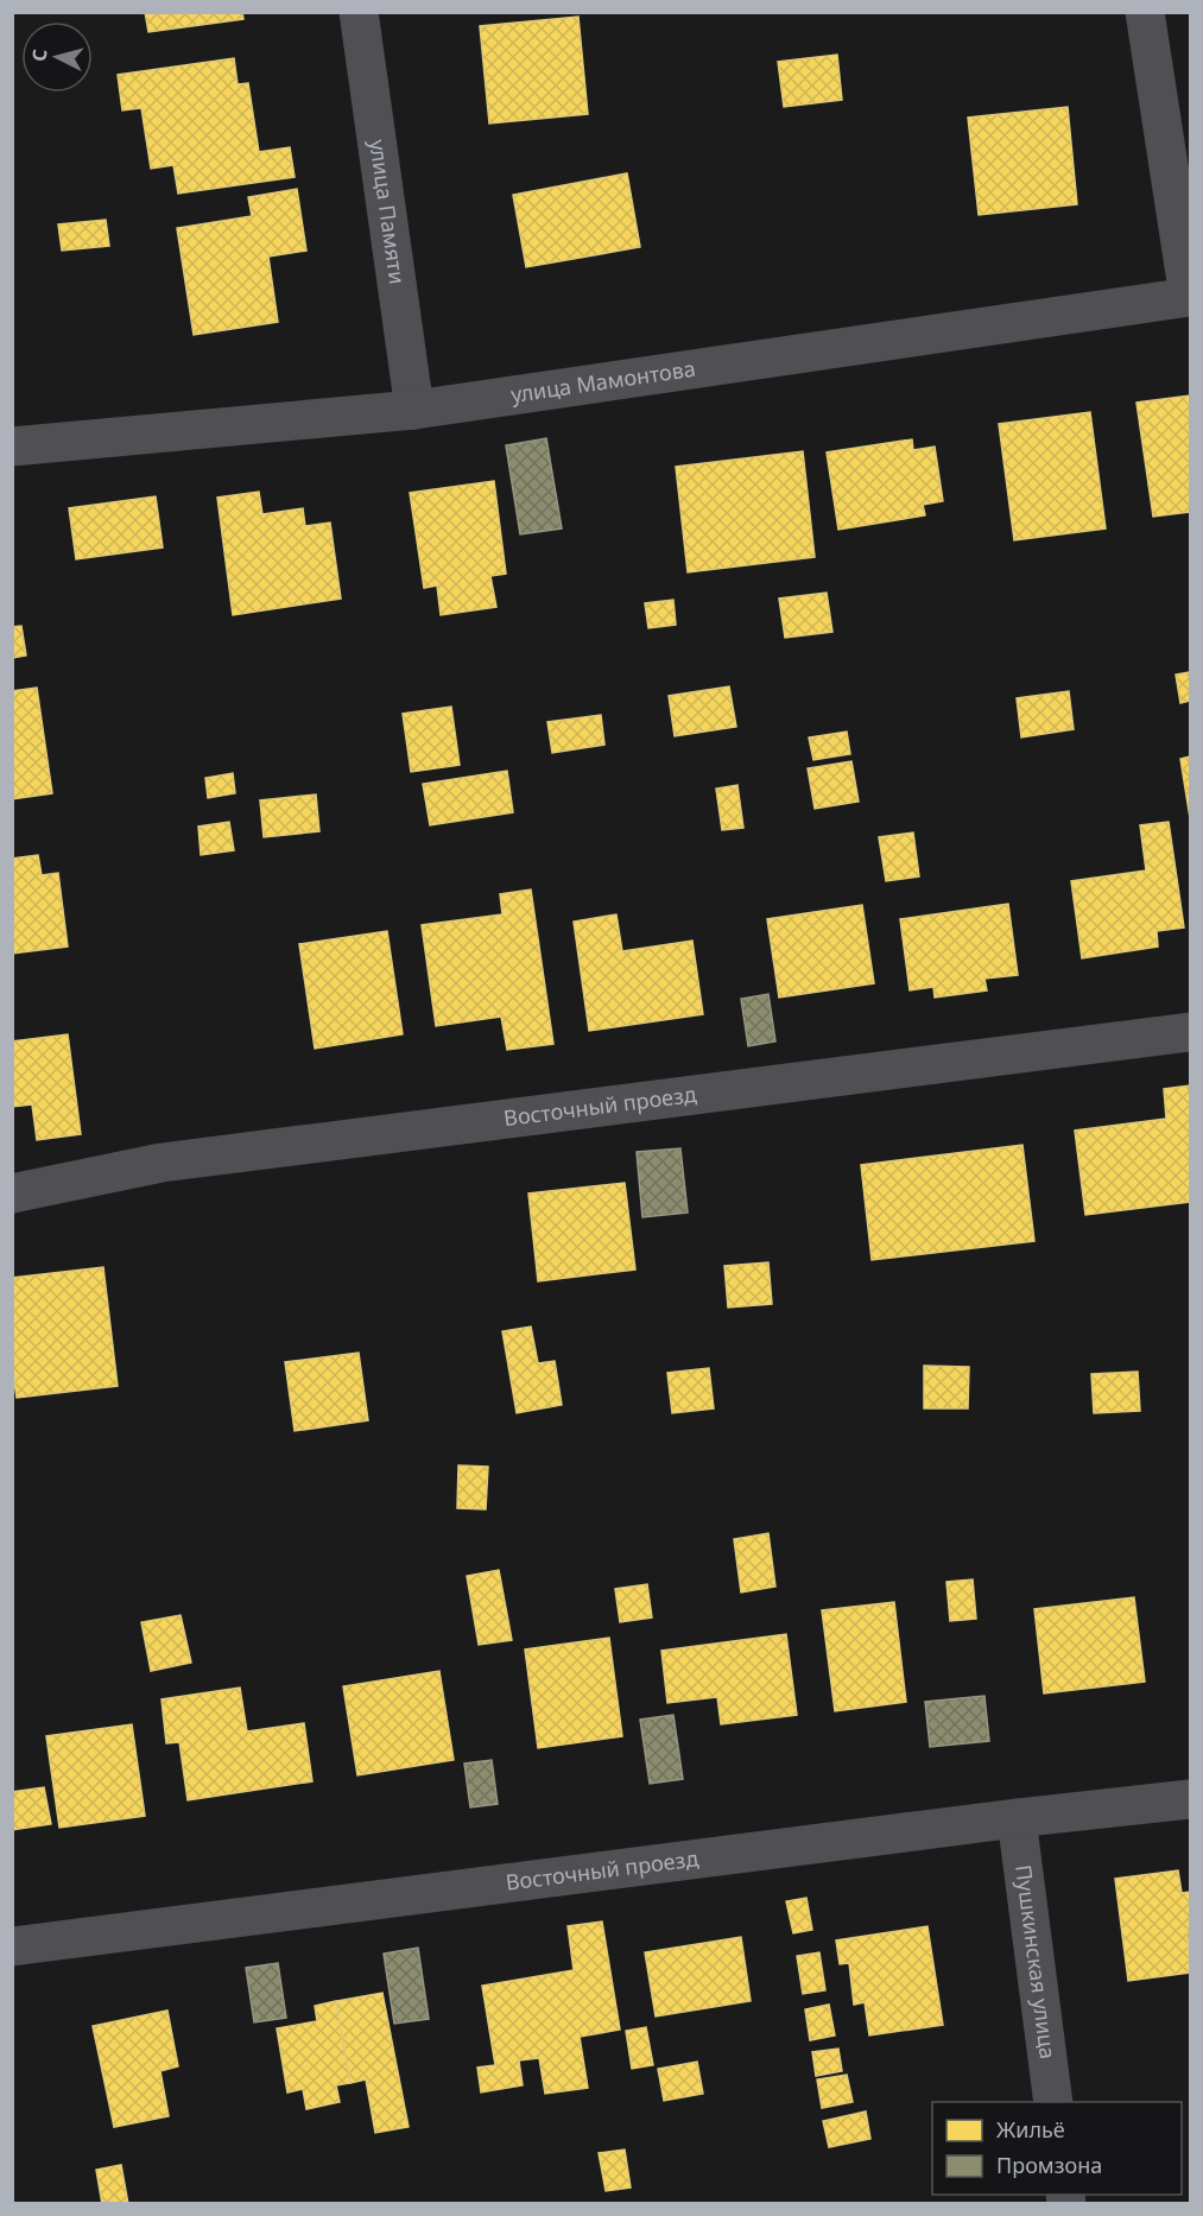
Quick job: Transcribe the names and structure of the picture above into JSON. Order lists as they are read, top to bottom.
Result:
{
  "streets": {
    "street": [
      "улица Памяти",
      "улица Мамонтова",
      "Восточный проезд",
      "Пушкинская улица"
    ]
  },
  "crossings": [
    ["улица Памяти", "улица Мамонтова"],
    ["Восточный проезд", "Пушкинская улица"]
  ],
  "legend": ["Жильё", "Промзона"],
  "north": "left"
}
